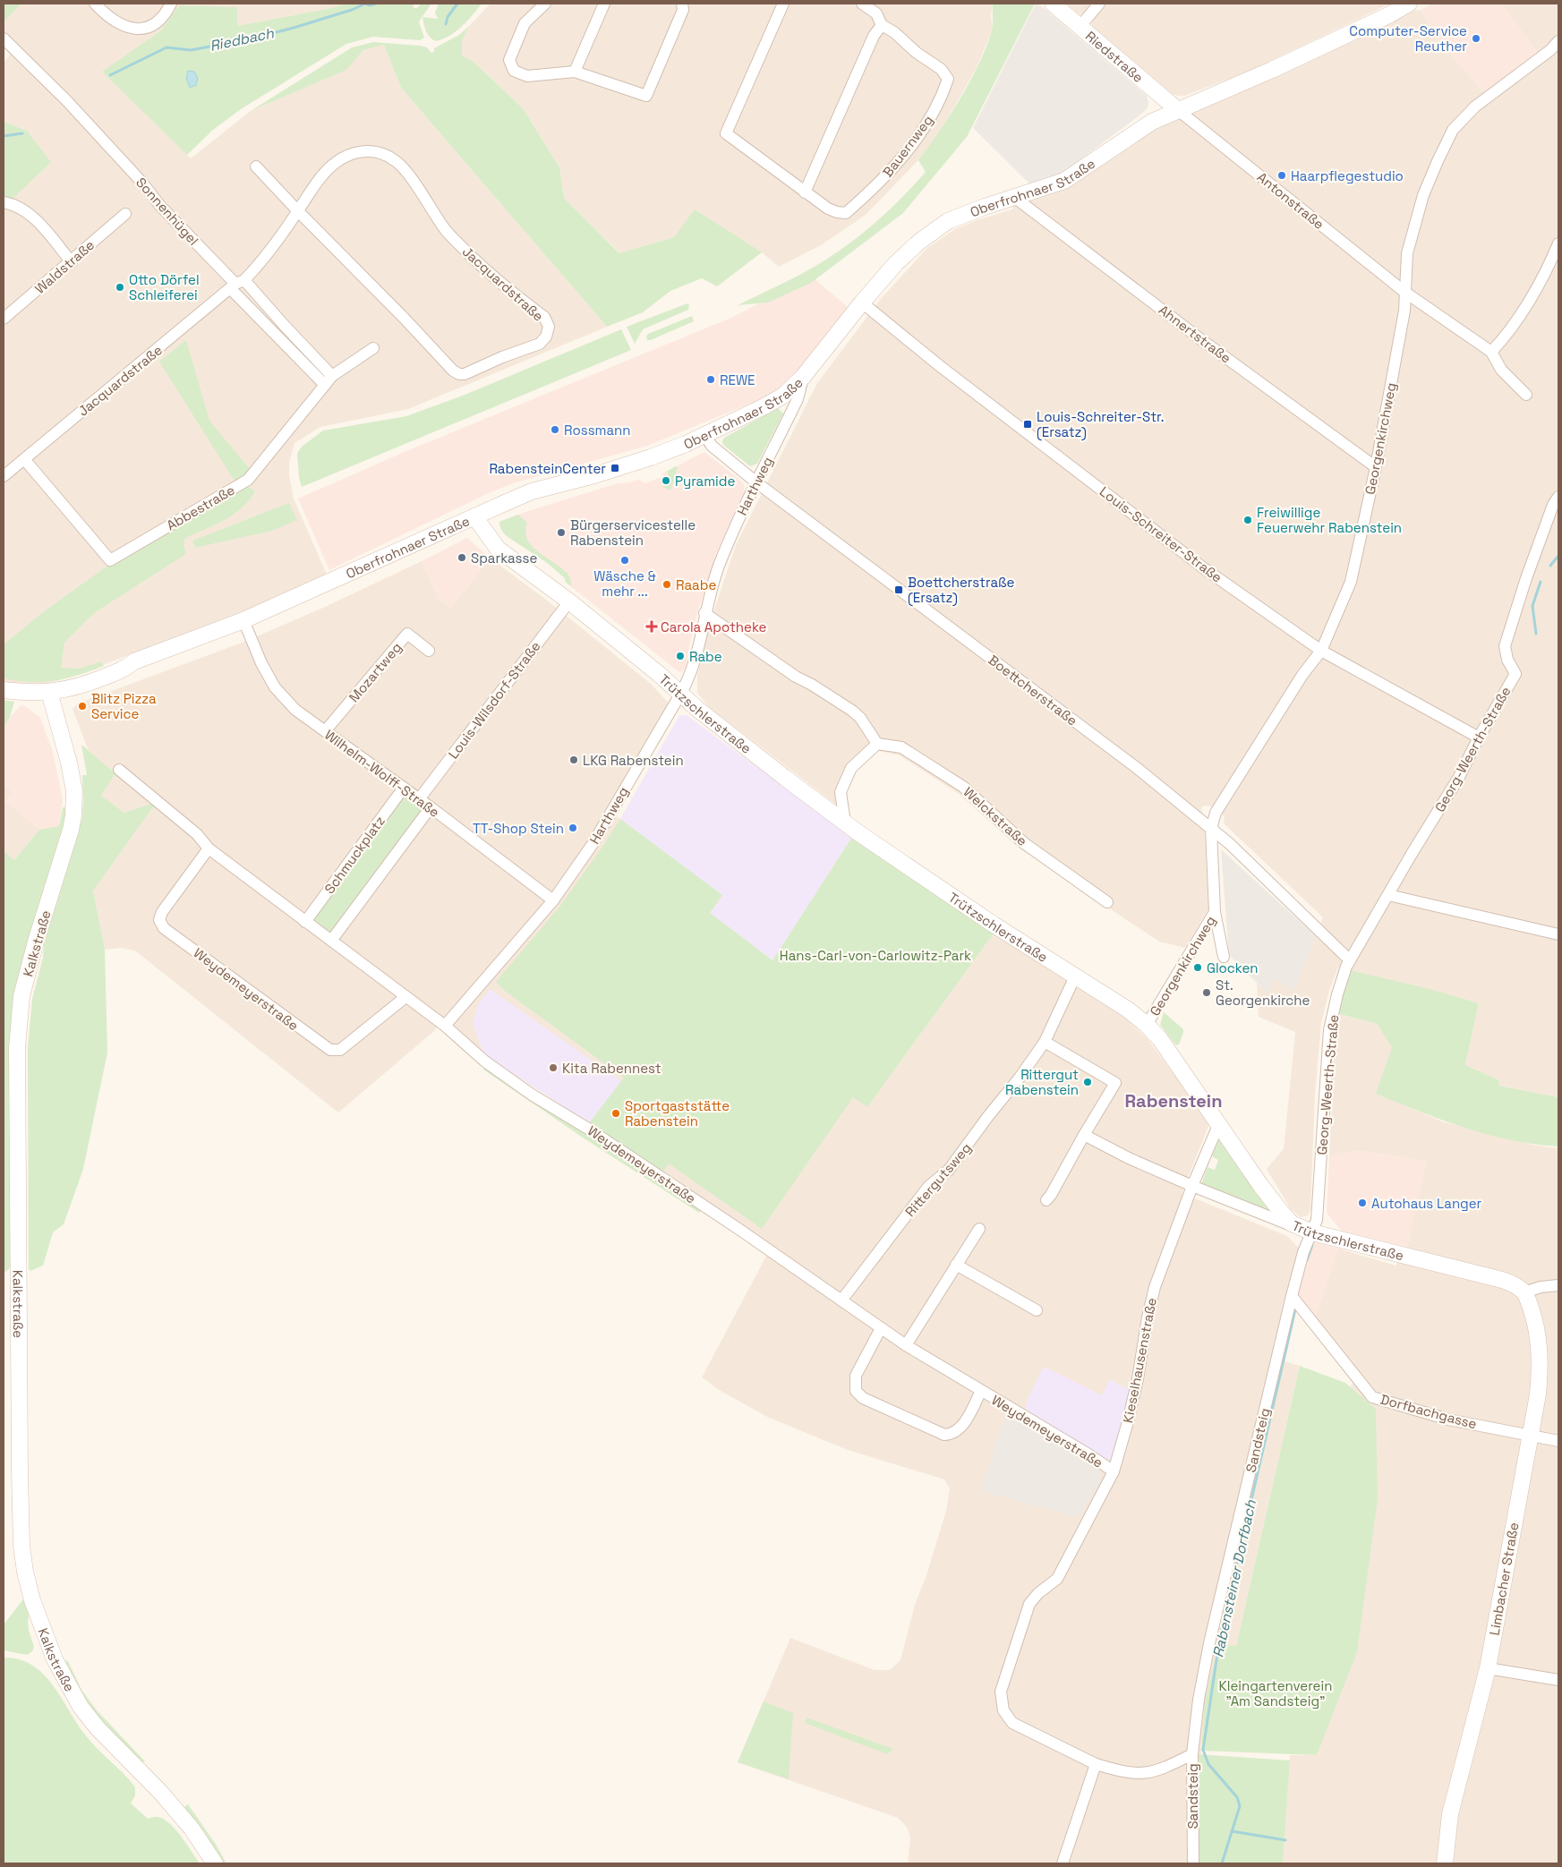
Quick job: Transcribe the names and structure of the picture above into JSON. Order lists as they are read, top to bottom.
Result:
{
  "streets": {
    "main road": [
      "Riedstraße",
      "Oberfrohnaer Straße",
      "Trützschlerstraße",
      "Kalkstraße",
      "Limbacher Straße"
    ],
    "street": [
      "Bauernweg",
      "Antonstraße",
      "Sonnenhügel",
      "Waldstraße",
      "Jacquardstraße",
      "Ahnertstraße",
      "Georgenkirchweg",
      "Harthweg",
      "Abbestraße",
      "Louis-Schreiter-Straße",
      "Mozartweg",
      "Boettcherstraße",
      "Louis-Wilsdorf-Straße",
      "Georg-Weerth-Straße",
      "Wilhelm-Wolff-Straße",
      "Welckstraße",
      "Schmuckplatz",
      "Weydemeyerstraße",
      "Rittergutsweg",
      "Kieselhausenstraße",
      "Dorfbachgasse",
      "Sandsteig"
    ]
  },
  "crossings": [
    ["Riedstraße", "Oberfrohnaer Straße"],
    ["Riedstraße", "Antonstraße"],
    ["Oberfrohnaer Straße", "Antonstraße"],
    ["Oberfrohnaer Straße", "Ahnertstraße"],
    ["Oberfrohnaer Straße", "Harthweg"],
    ["Oberfrohnaer Straße", "Louis-Schreiter-Straße"],
    ["Oberfrohnaer Straße", "Boettcherstraße"],
    ["Oberfrohnaer Straße", "Trützschlerstraße"],
    ["Oberfrohnaer Straße", "Wilhelm-Wolff-Straße"],
    ["Oberfrohnaer Straße", "Kalkstraße"],
    ["Antonstraße", "Georgenkirchweg"],
    ["Sonnenhügel", "Jacquardstraße"],
    ["Sonnenhügel", "Abbestraße"],
    ["Jacquardstraße", "Abbestraße"],
    ["Ahnertstraße", "Georgenkirchweg"],
    ["Georgenkirchweg", "Louis-Schreiter-Straße"],
    ["Georgenkirchweg", "Boettcherstraße"],
    ["Georgenkirchweg", "Trützschlerstraße"],
    ["Harthweg", "Boettcherstraße"],
    ["Harthweg", "Trützschlerstraße"],
    ["Harthweg", "Wilhelm-Wolff-Straße"],
    ["Harthweg", "Weydemeyerstraße"],
    ["Louis-Schreiter-Straße", "Georg-Weerth-Straße"],
    ["Mozartweg", "Wilhelm-Wolff-Straße"],
    ["Boettcherstraße", "Georg-Weerth-Straße"],
    ["Louis-Wilsdorf-Straße", "Trützschlerstraße"],
    ["Louis-Wilsdorf-Straße", "Wilhelm-Wolff-Straße"],
    ["Trützschlerstraße", "Georg-Weerth-Straße"],
    ["Trützschlerstraße", "Rittergutsweg"],
    ["Trützschlerstraße", "Kieselhausenstraße"],
    ["Trützschlerstraße", "Sandsteig"],
    ["Trützschlerstraße", "Limbacher Straße"],
    ["Georg-Weerth-Straße", "Sandsteig"],
    ["Wilhelm-Wolff-Straße", "Schmuckplatz"],
    ["Schmuckplatz", "Weydemeyerstraße"],
    ["Weydemeyerstraße", "Rittergutsweg"],
    ["Weydemeyerstraße", "Kieselhausenstraße"],
    ["Kieselhausenstraße", "Sandsteig"],
    ["Dorfbachgasse", "Sandsteig"],
    ["Dorfbachgasse", "Limbacher Straße"]
  ],
  "districts": ["Rabenstein"],
  "water": ["Riedbach", "Rabensteiner Dorfbach"],
  "parks": ["Hans-Carl-von-Carlowitz-Park", "Kleingartenverein \"Am Sandsteig\""],
  "places": {
    "other": [
      "Computer-Service Reuther",
      "Haarpflegestudio",
      "Otto Dörfel Schleiferei",
      "REWE",
      "Rossmann",
      "Pyramide",
      "Freiwillige Feuerwehr Rabenstein",
      "Bürgerservicestelle Rabenstein",
      "Sparkasse",
      "Wäsche & mehr ...",
      "Raabe",
      "Rabe",
      "Blitz Pizza Service",
      "LKG Rabenstein",
      "TT-Shop Stein",
      "Glocken",
      "St. Georgenkirche",
      "Kita Rabennest",
      "Rittergut Rabenstein",
      "Sportgaststätte Rabenstein",
      "Autohaus Langer"
    ],
    "transit": ["Louis-Schreiter-Str. (Ersatz)", "RabensteinCenter", "Boettcherstraße (Ersatz)"],
    "health": ["Carola Apotheke"]
  }
}
